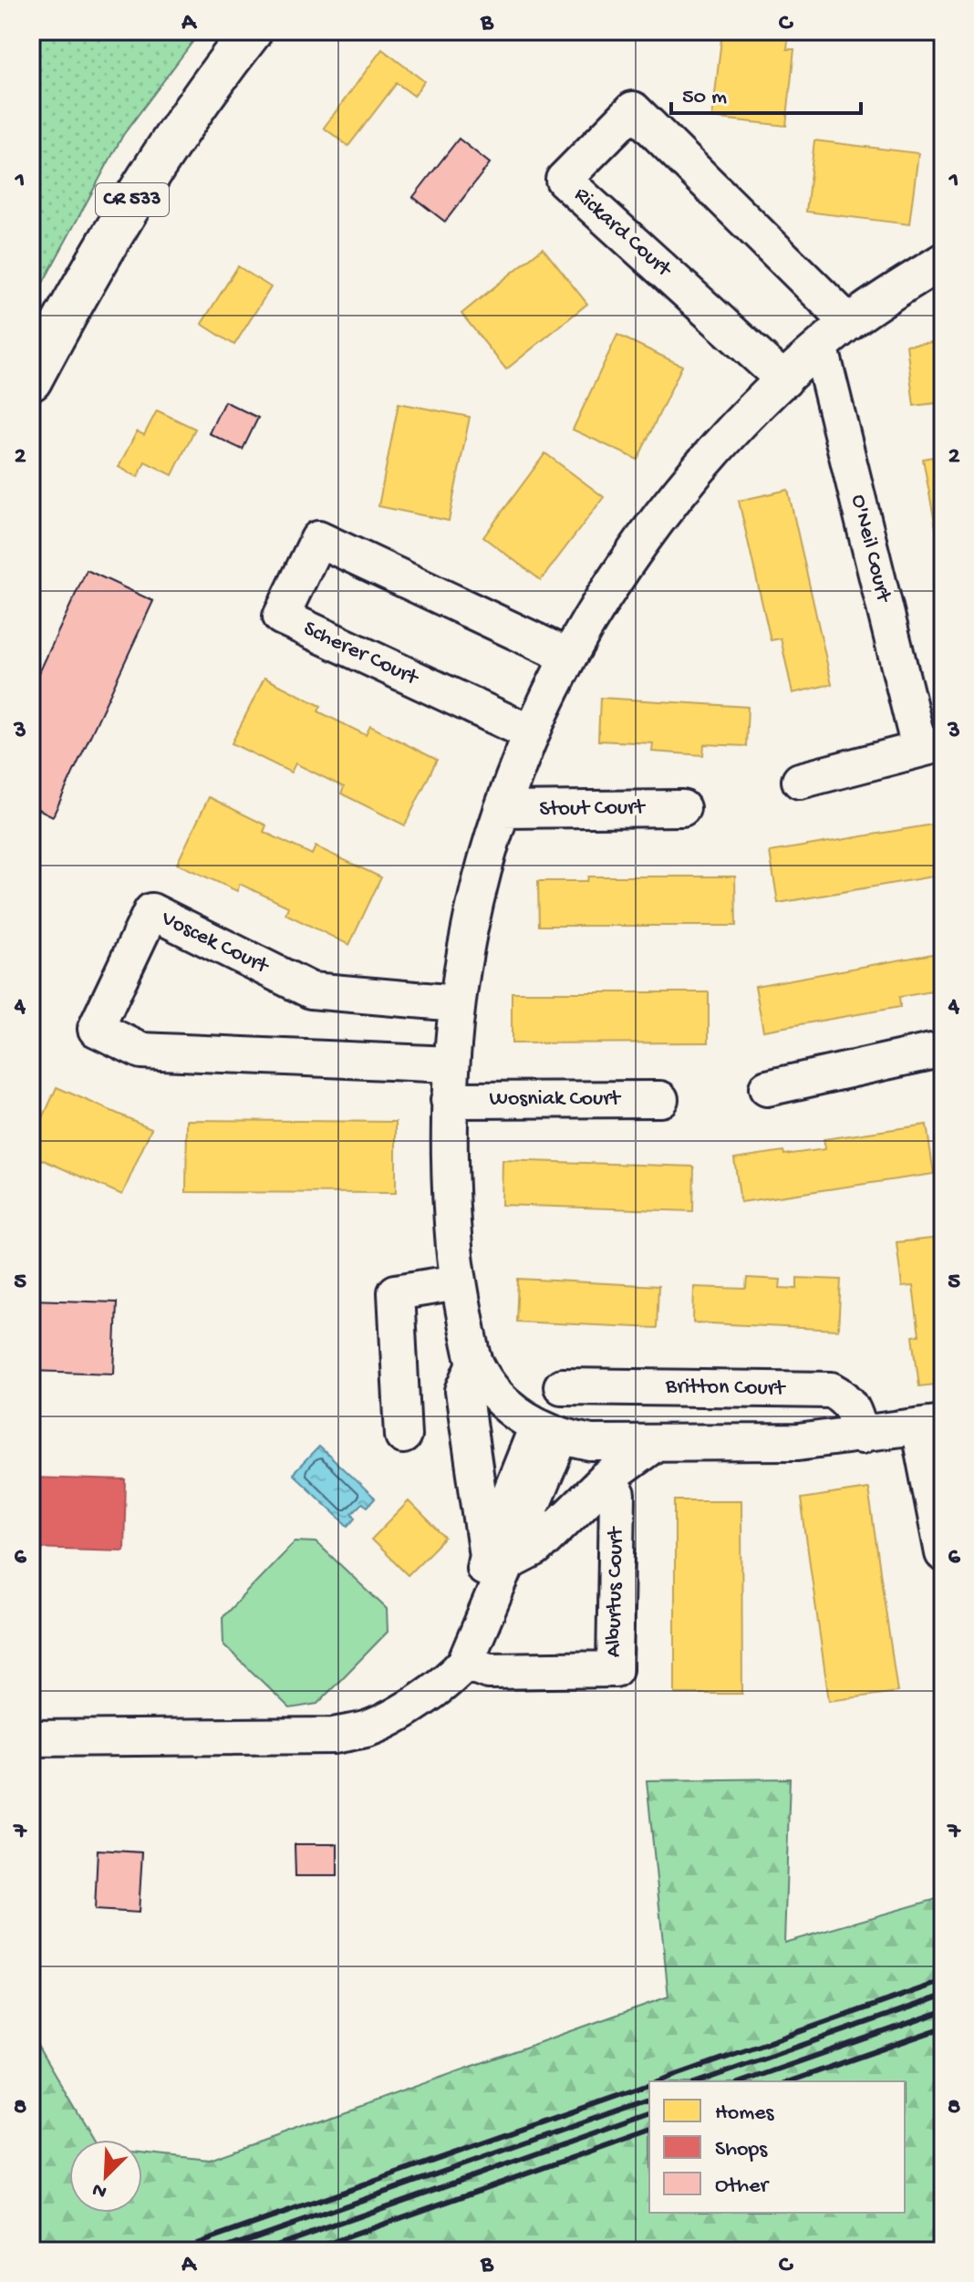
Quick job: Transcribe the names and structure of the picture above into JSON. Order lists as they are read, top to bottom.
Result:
{
  "streets": {
    "main road": ["CR 533"],
    "street": [
      "Rickard Court",
      "O'Neil Court",
      "Scherer Court",
      "Stout Court",
      "Voscek Court",
      "Wosniak Court",
      "Britton Court",
      "Alburtus Court"
    ]
  },
  "legend": ["Homes", "Shops", "Other"],
  "scale_bar": "50 m",
  "north": "bottom left",
  "grid": {
    "columns": ["A", "B", "C"],
    "rows": [
      "1",
      "2",
      "3",
      "4",
      "5",
      "6",
      "7",
      "8"
    ]
  }
}
